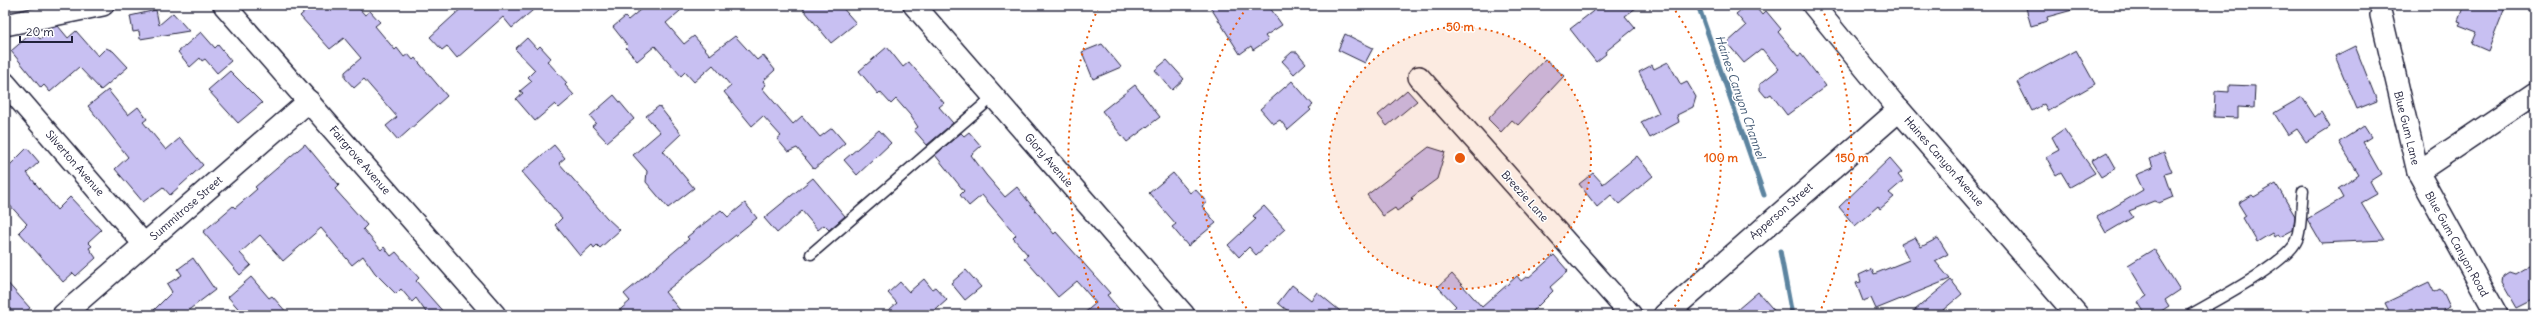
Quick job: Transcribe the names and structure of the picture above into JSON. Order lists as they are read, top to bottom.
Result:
{
  "streets": {
    "street": [
      "Blue Gum Lane",
      "Fairgrove Avenue",
      "Glory Avenue",
      "Haines Canyon Avenue",
      "Silverton Avenue",
      "Breezie Lane",
      "Summitrose Street",
      "Apperson Street",
      "Blue Gum Canyon Road"
    ]
  },
  "crossings": [
    ["Blue Gum Lane", "Blue Gum Canyon Road"],
    ["Fairgrove Avenue", "Summitrose Street"],
    ["Haines Canyon Avenue", "Apperson Street"],
    ["Silverton Avenue", "Summitrose Street"]
  ],
  "water": ["Haines Canyon Channel"],
  "scale_bar": "20 m",
  "rings": ["50 m", "100 m", "150 m"]
}
